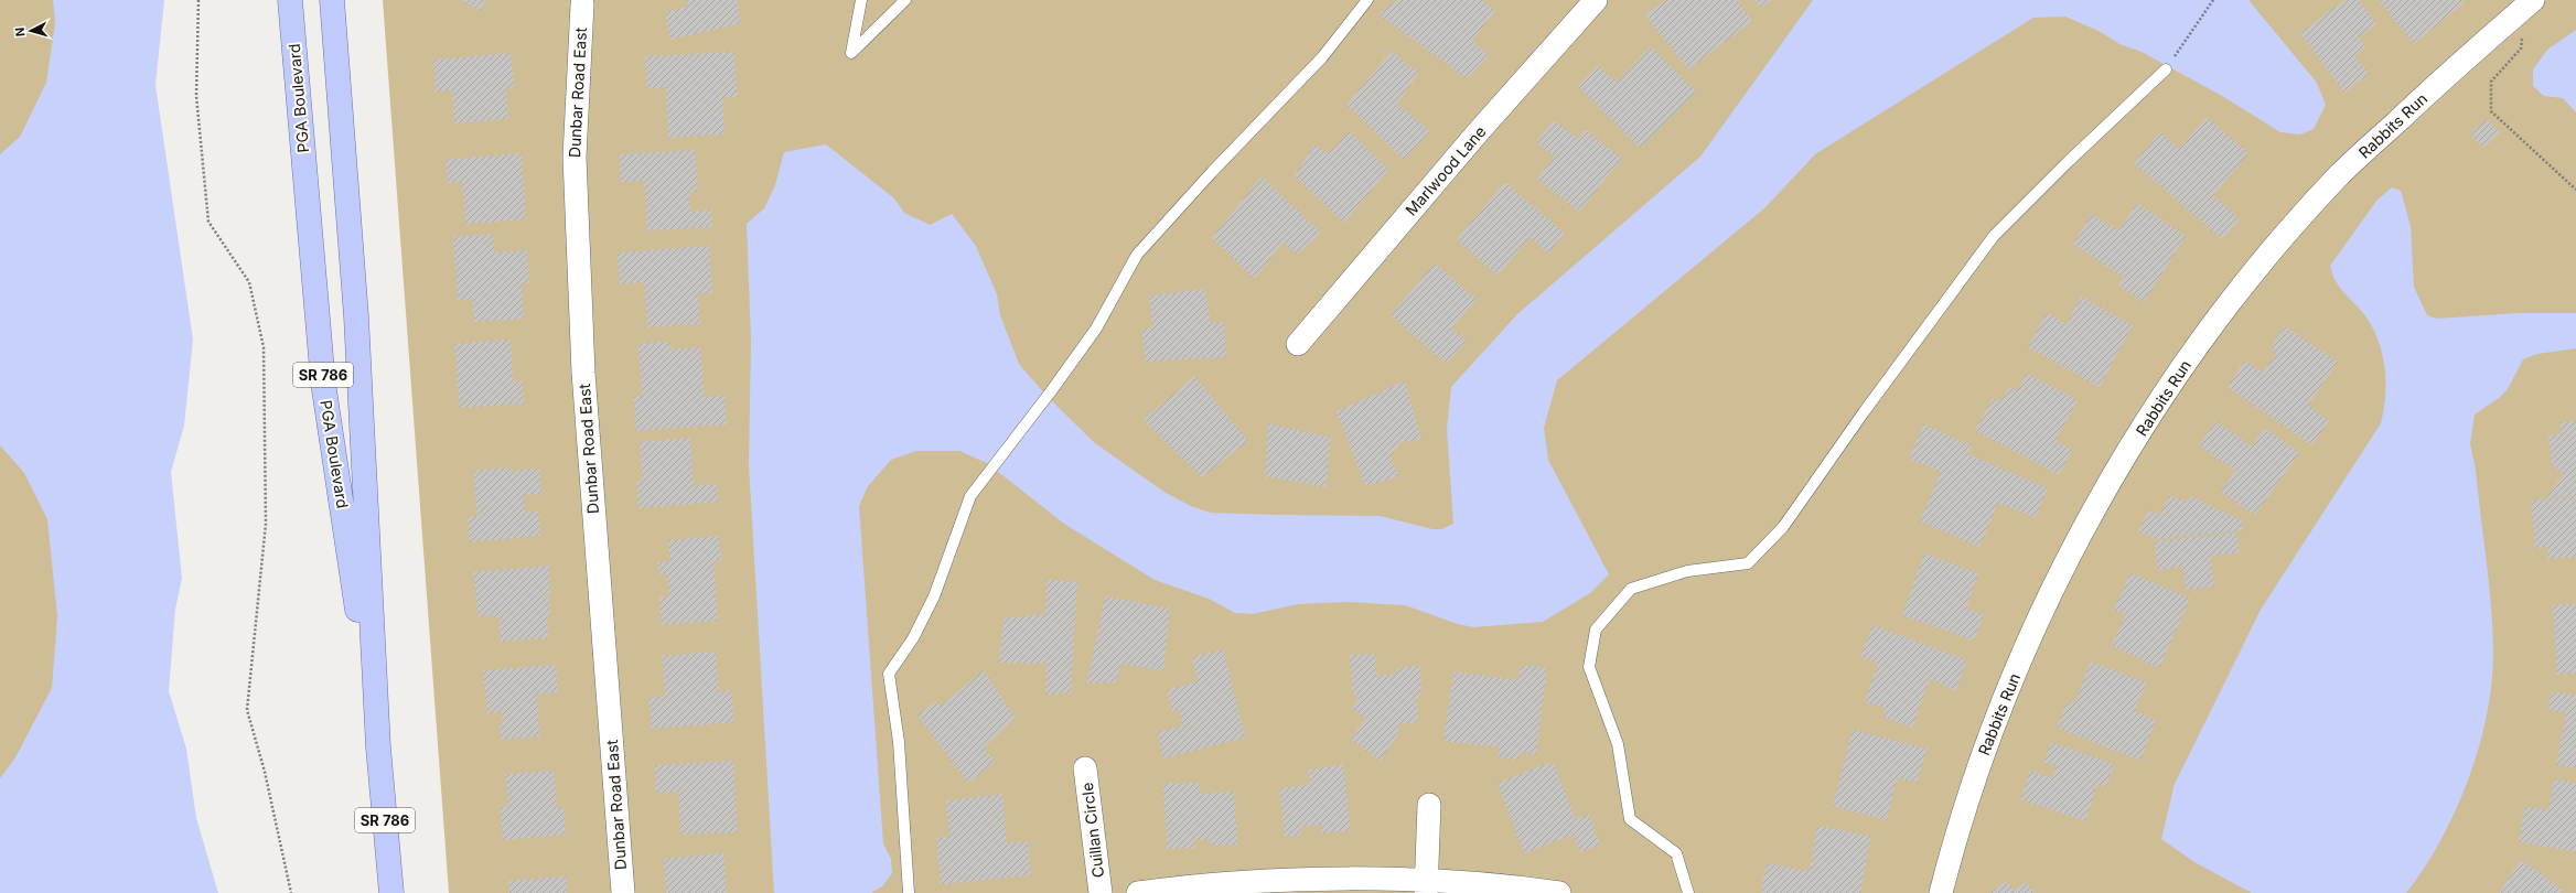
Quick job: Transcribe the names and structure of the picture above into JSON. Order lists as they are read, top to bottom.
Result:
{
  "streets": {
    "main road": ["PGA Boulevard", "SR 786"],
    "street": [
      "Dunbar Road East",
      "Rabbits Run",
      "Marlwood Lane",
      "Cuillan Circle"
    ]
  },
  "north": "left"
}
